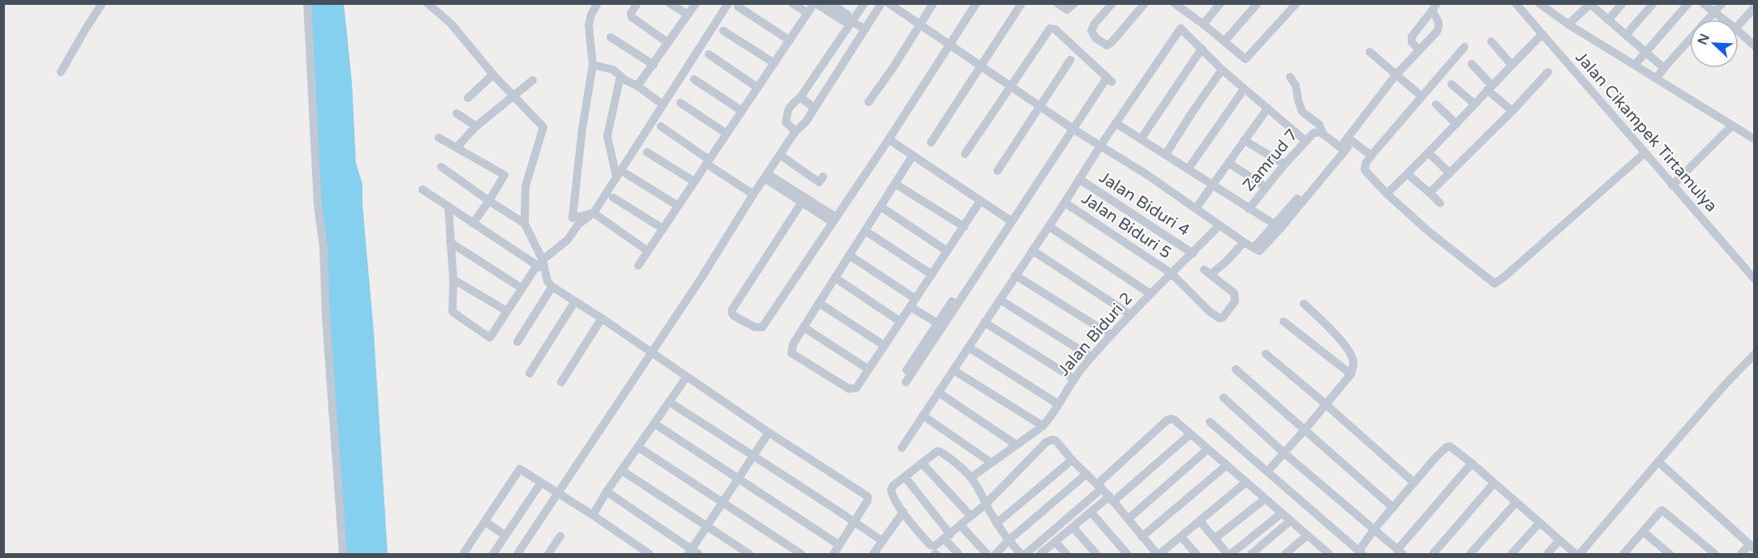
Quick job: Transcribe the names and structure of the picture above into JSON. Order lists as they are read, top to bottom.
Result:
{
  "streets": {
    "street": [
      "Jalan Cikampek Tirtamulya",
      "Zamrud 7",
      "Jalan Biduri 4",
      "Jalan Biduri 5",
      "Jalan Biduri 2"
    ]
  },
  "crossings": [
    ["Jalan Biduri 4", "Jalan Biduri 2"],
    ["Jalan Biduri 5", "Jalan Biduri 2"]
  ],
  "north": "top left"
}
